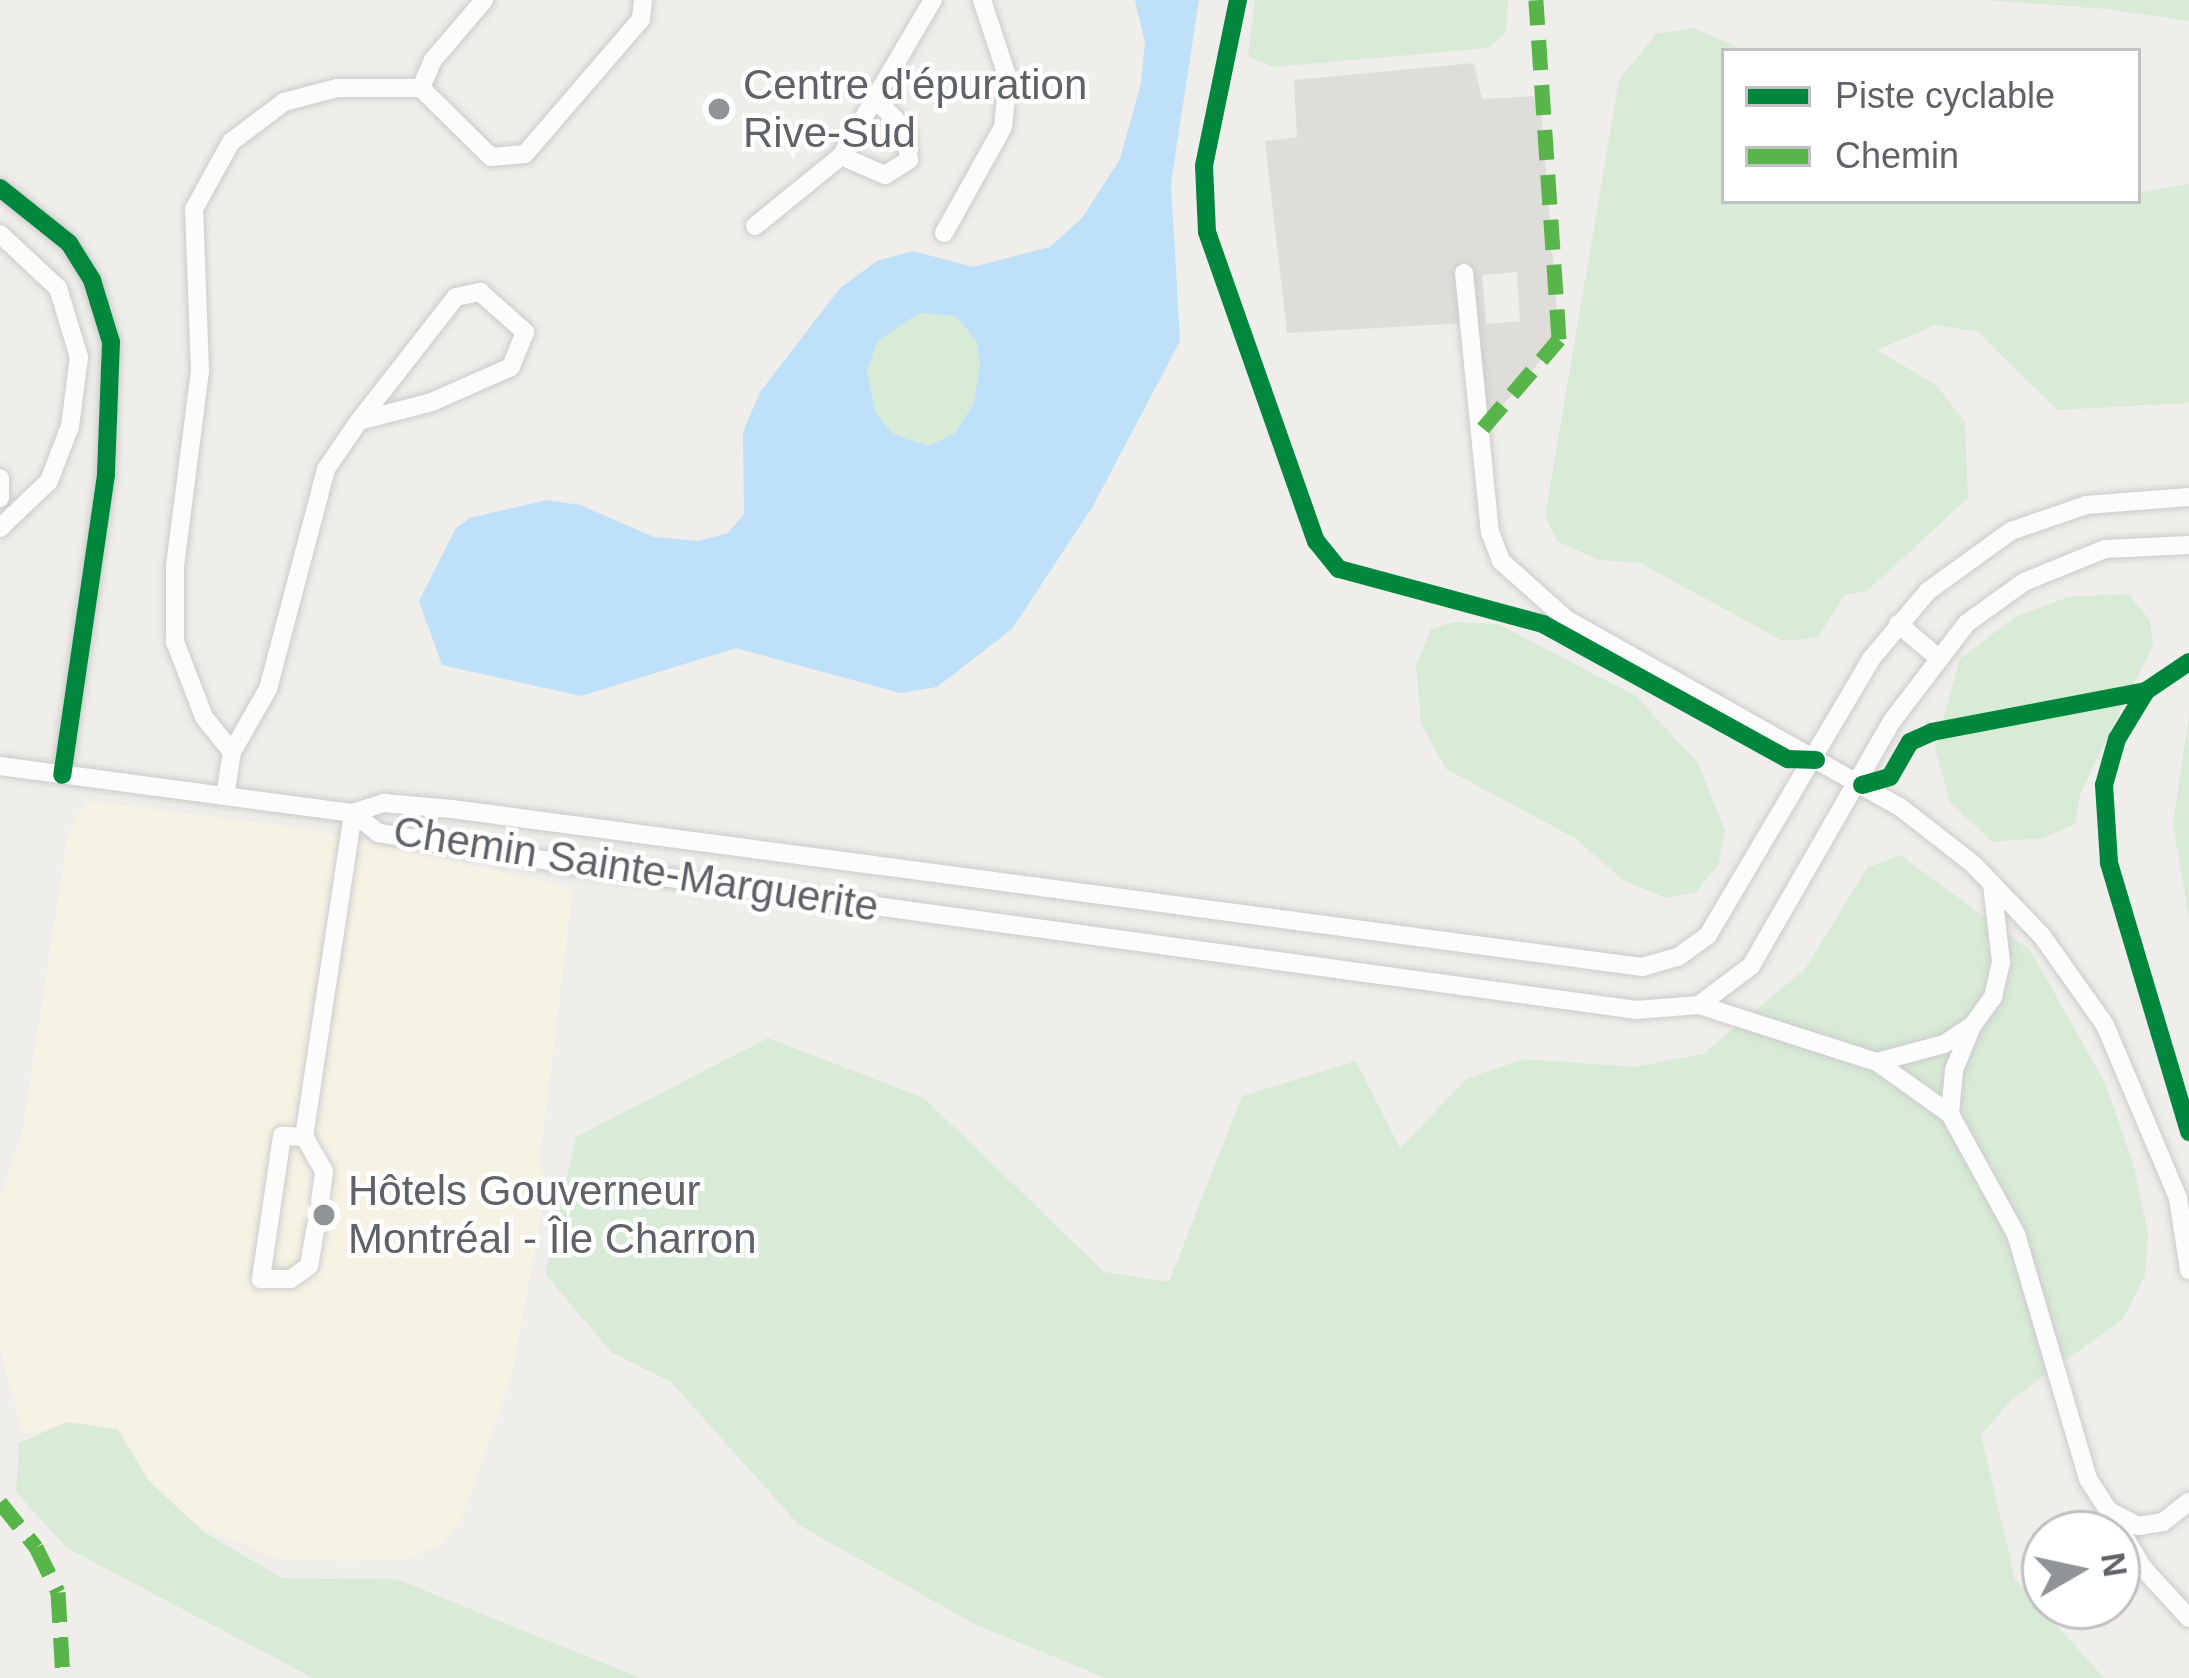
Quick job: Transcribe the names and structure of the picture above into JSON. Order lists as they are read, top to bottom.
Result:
{
  "streets": {
    "street": ["Chemin Sainte-Marguerite"]
  },
  "places": ["Centre d'épuration Rive-Sud", "Hôtels Gouverneur Montréal - Île Charron"],
  "legend": ["Piste cyclable", "Chemin"],
  "north": "right"
}
